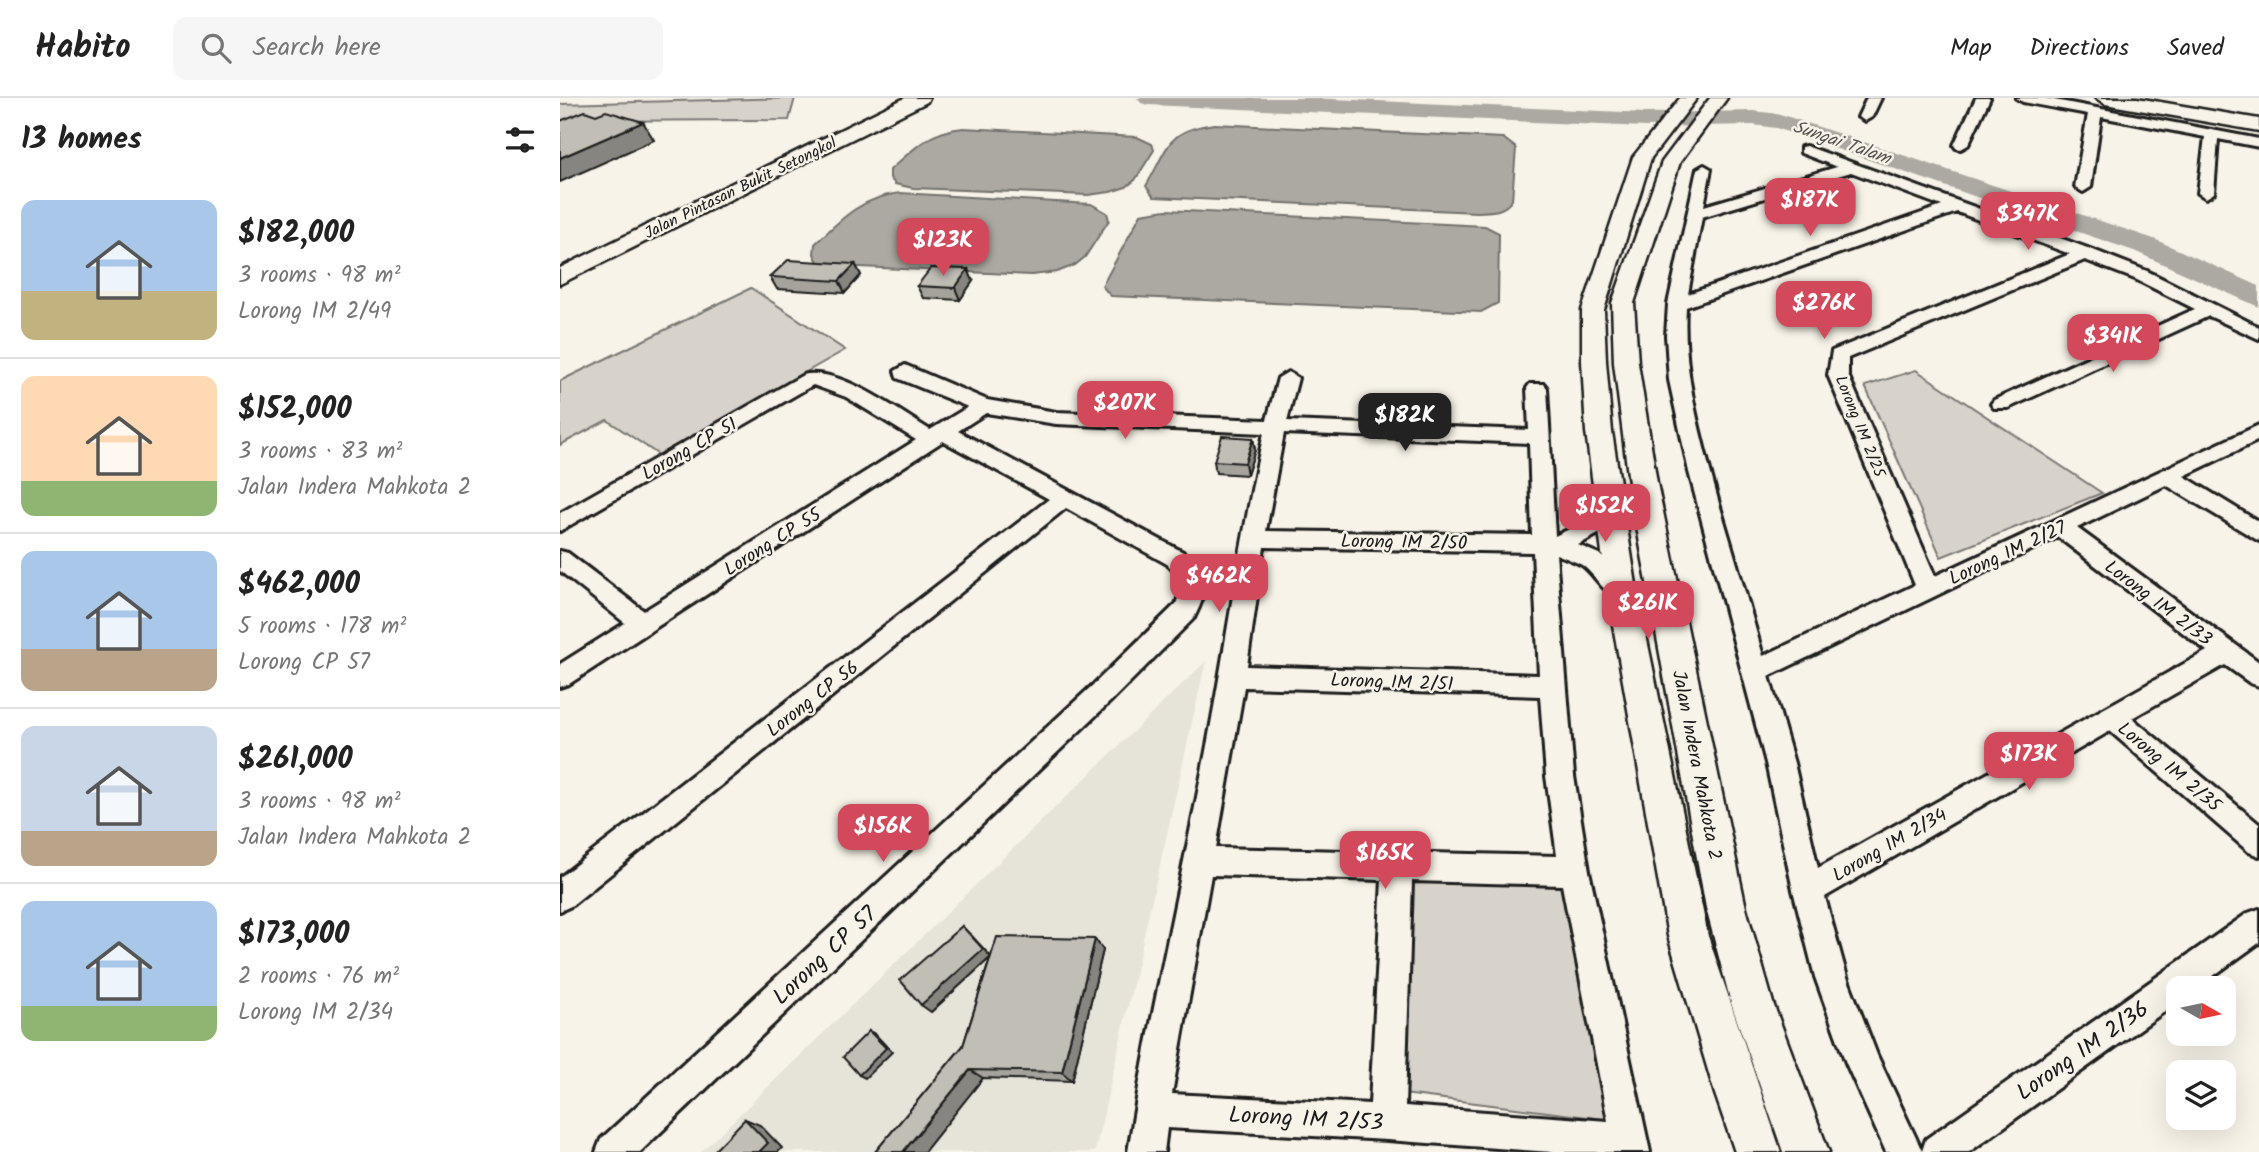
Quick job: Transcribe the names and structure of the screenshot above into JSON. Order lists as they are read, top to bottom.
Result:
{
  "streets": {
    "main road": ["Jalan Pintasan Bukit Setongkol"],
    "street": [
      "Lorong IM 2/25",
      "Lorong CP 51",
      "Lorong CP 55",
      "Lorong IM 2/50",
      "Lorong IM 2/27",
      "Lorong IM 2/33",
      "Lorong IM 2/51",
      "Lorong CP 56",
      "Jalan Indera Mahkota 2",
      "Lorong IM 2/35",
      "Lorong IM 2/34",
      "Lorong CP 57",
      "Lorong IM 2/36",
      "Lorong IM 2/53"
    ]
  },
  "crossings": [
    ["Lorong IM 2/25", "Lorong IM 2/27"],
    ["Lorong CP 51", "Lorong CP 55"],
    ["Lorong IM 2/27", "Lorong IM 2/33"],
    ["Lorong IM 2/33", "Lorong IM 2/34"],
    ["Lorong CP 56", "Lorong CP 57"],
    ["Lorong IM 2/35", "Lorong IM 2/34"]
  ],
  "water": ["Sungai Talam"],
  "north": "right",
  "page": {
    "header": "Habito",
    "search": "Search here",
    "nav": ["Map", "Directions", "Saved"],
    "heading": "13 homes",
    "price": [
      "$187K",
      "$347K",
      "$123K",
      "$276K",
      "$341K",
      "$207K",
      "$182K",
      "$152K",
      "$462K",
      "$261K",
      "$173K",
      "$156K",
      "$165K"
    ],
    "list": [
      {
        "name": "$182,000",
        "note": "3 rooms · 98 m² · Lorong IM 2/49"
      },
      {
        "name": "$152,000",
        "note": "3 rooms · 83 m² · Jalan Indera Mahkota 2"
      },
      {
        "name": "$462,000",
        "note": "5 rooms · 178 m² · Lorong CP 57"
      },
      {
        "name": "$261,000",
        "note": "3 rooms · 98 m² · Jalan Indera Mahkota 2"
      },
      {
        "name": "$173,000",
        "note": "2 rooms · 76 m² · Lorong IM 2/34"
      }
    ]
  }
}
